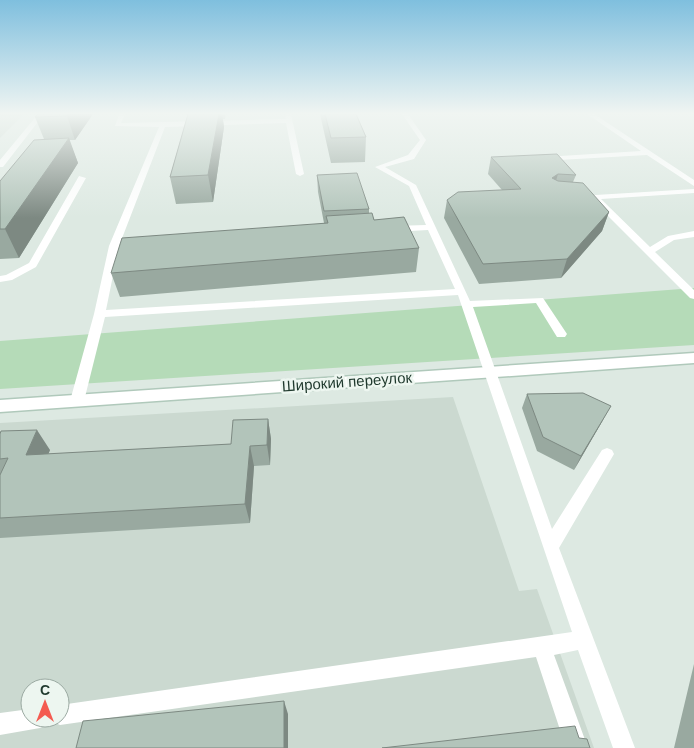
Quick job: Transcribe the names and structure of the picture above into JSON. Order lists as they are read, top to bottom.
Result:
{
  "streets": {
    "street": ["Широкий переулок"]
  },
  "north": "top"
}
